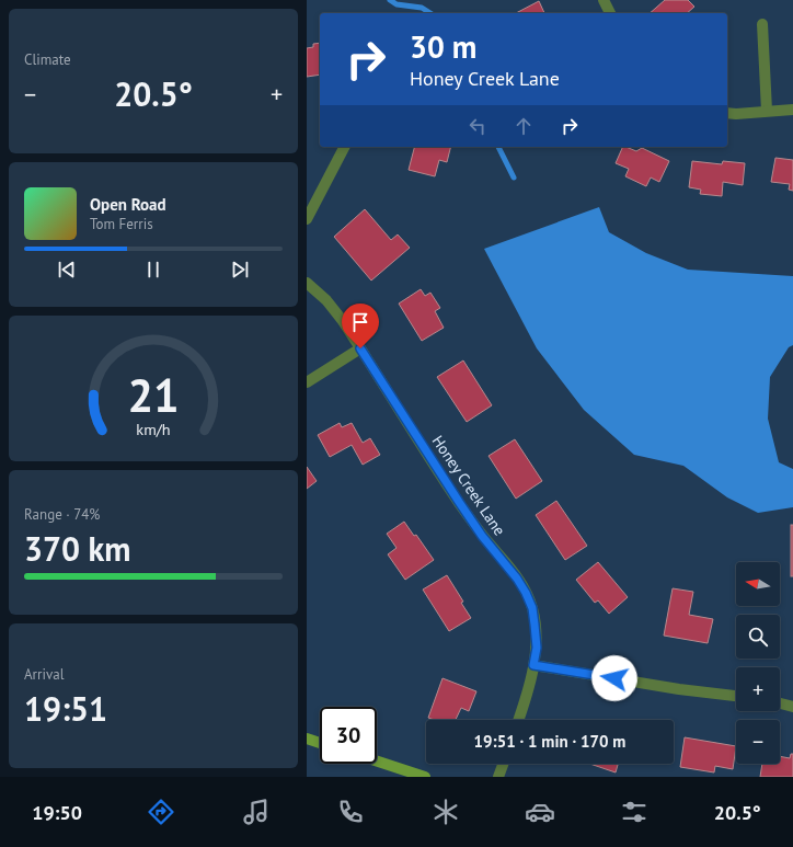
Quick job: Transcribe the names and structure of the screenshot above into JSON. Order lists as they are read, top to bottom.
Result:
{
  "streets": {
    "street": ["Honey Creek Lane"]
  },
  "north": "left",
  "page": {
    "tile": [
      "Climate",
      ["Range · 74%", "370 km"],
      ["Arrival", "19:51"]
    ],
    "turn": ["30 m", "Honey Creek Lane"],
    "heat": ["−", "20.5°", "+"],
    "song": ["Open Road", "Tom Ferris"],
    "map_buttons": ["+", "−"],
    "limit": "30",
    "trip": "19:51 · 1 min · 170 m",
    "tabs": ["19:50", "20.5°"],
    "gauge": ["21", "km/h"]
  }
}
